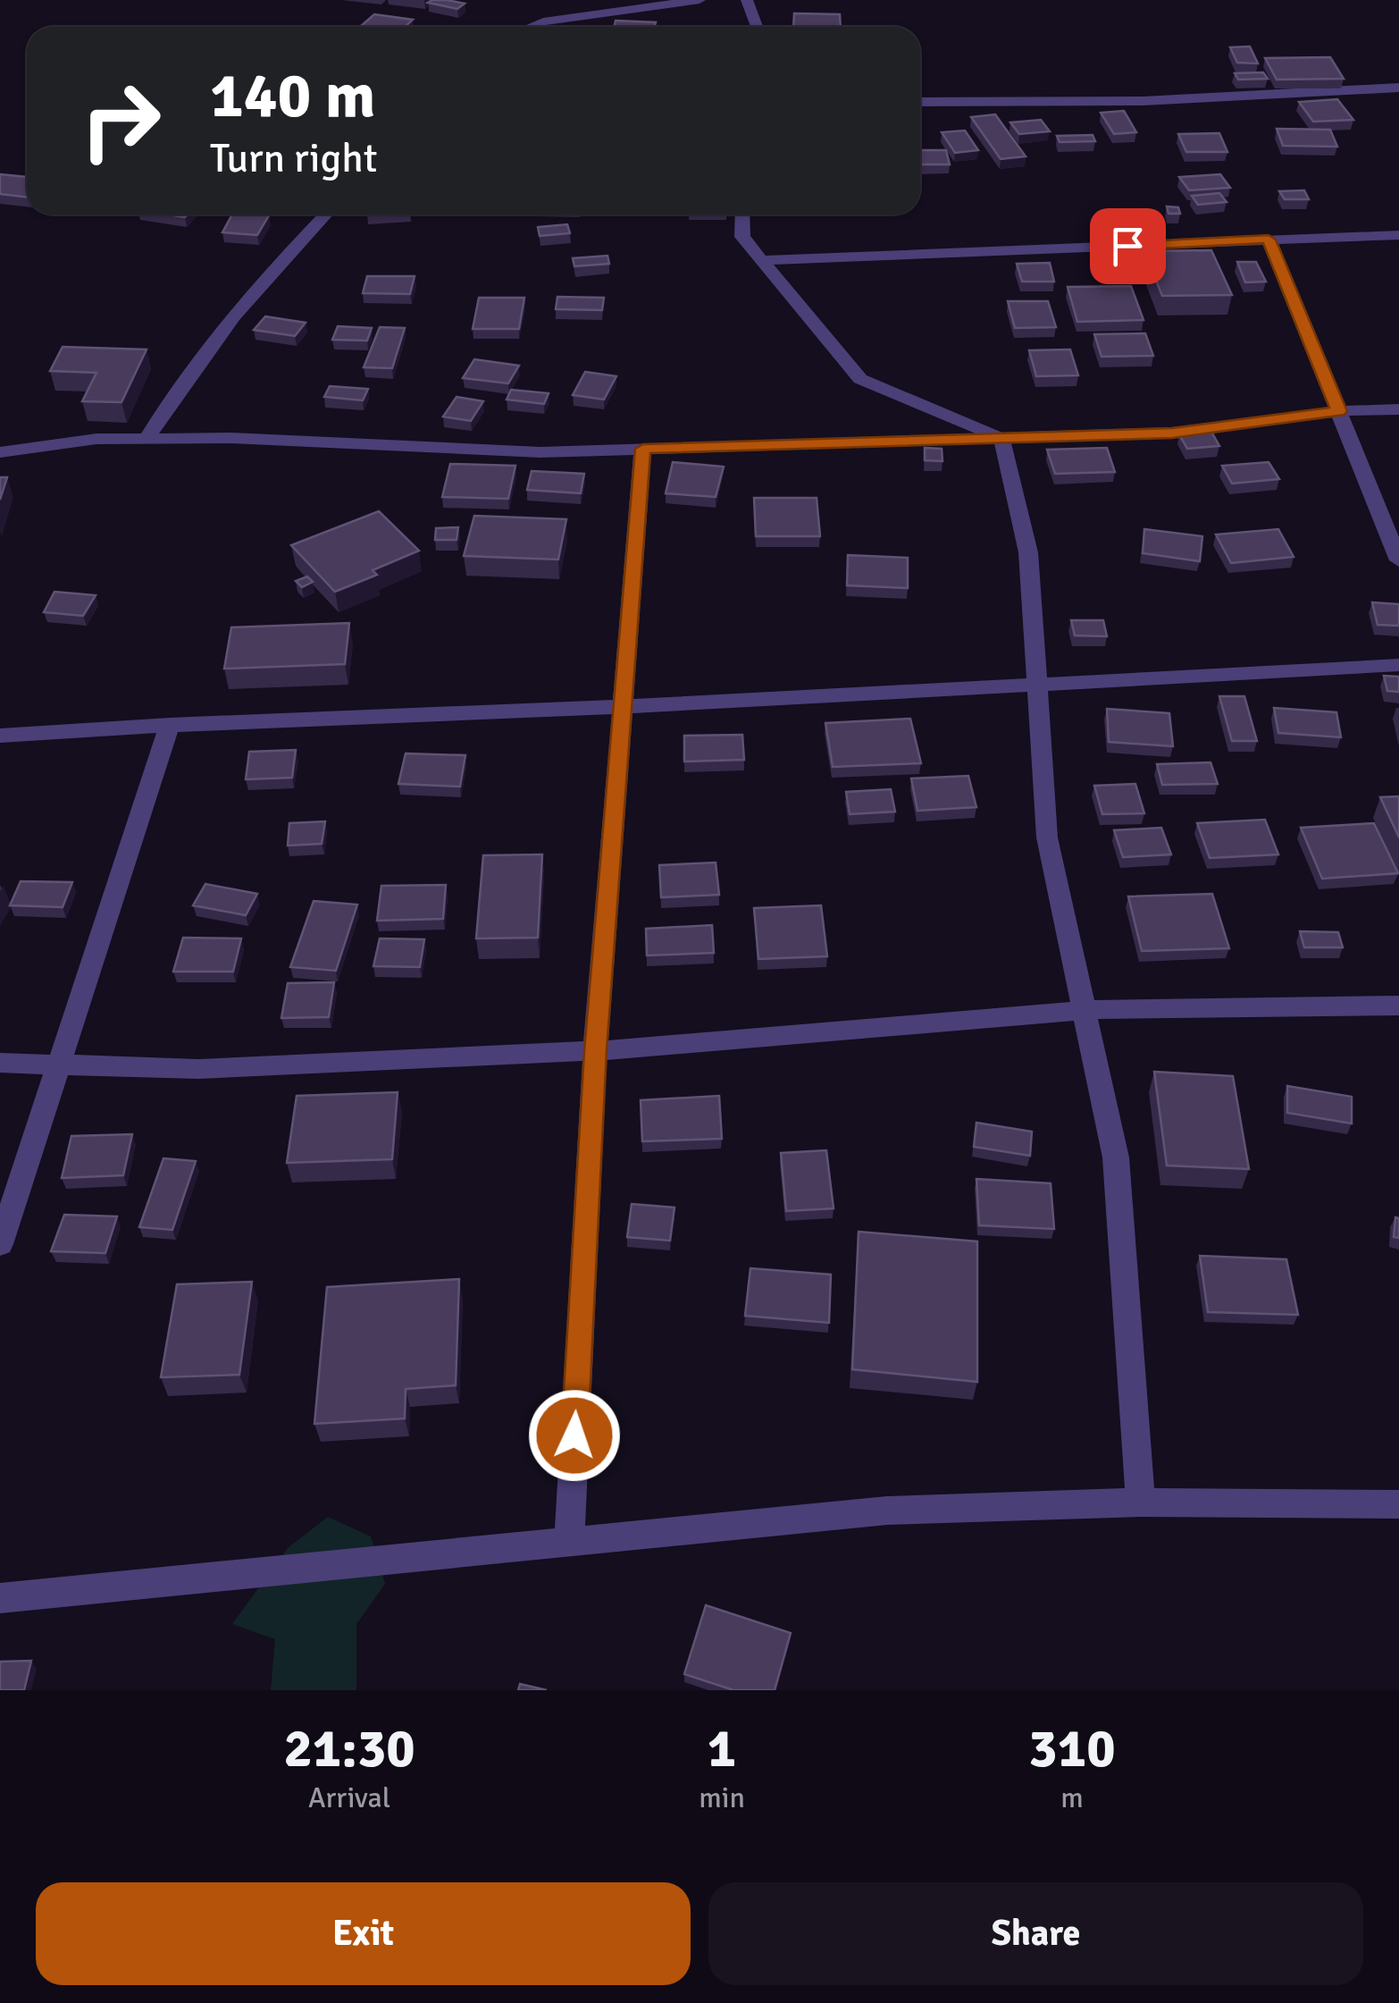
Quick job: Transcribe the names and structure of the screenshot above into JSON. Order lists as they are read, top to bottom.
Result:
{
  "page": {
    "turn": ["140 m", "Turn right"],
    "eta": [
      "21:30",
      "Arrival",
      "1",
      "min",
      "310",
      "m"
    ],
    "buttons": ["Exit", "Share"]
  }
}
